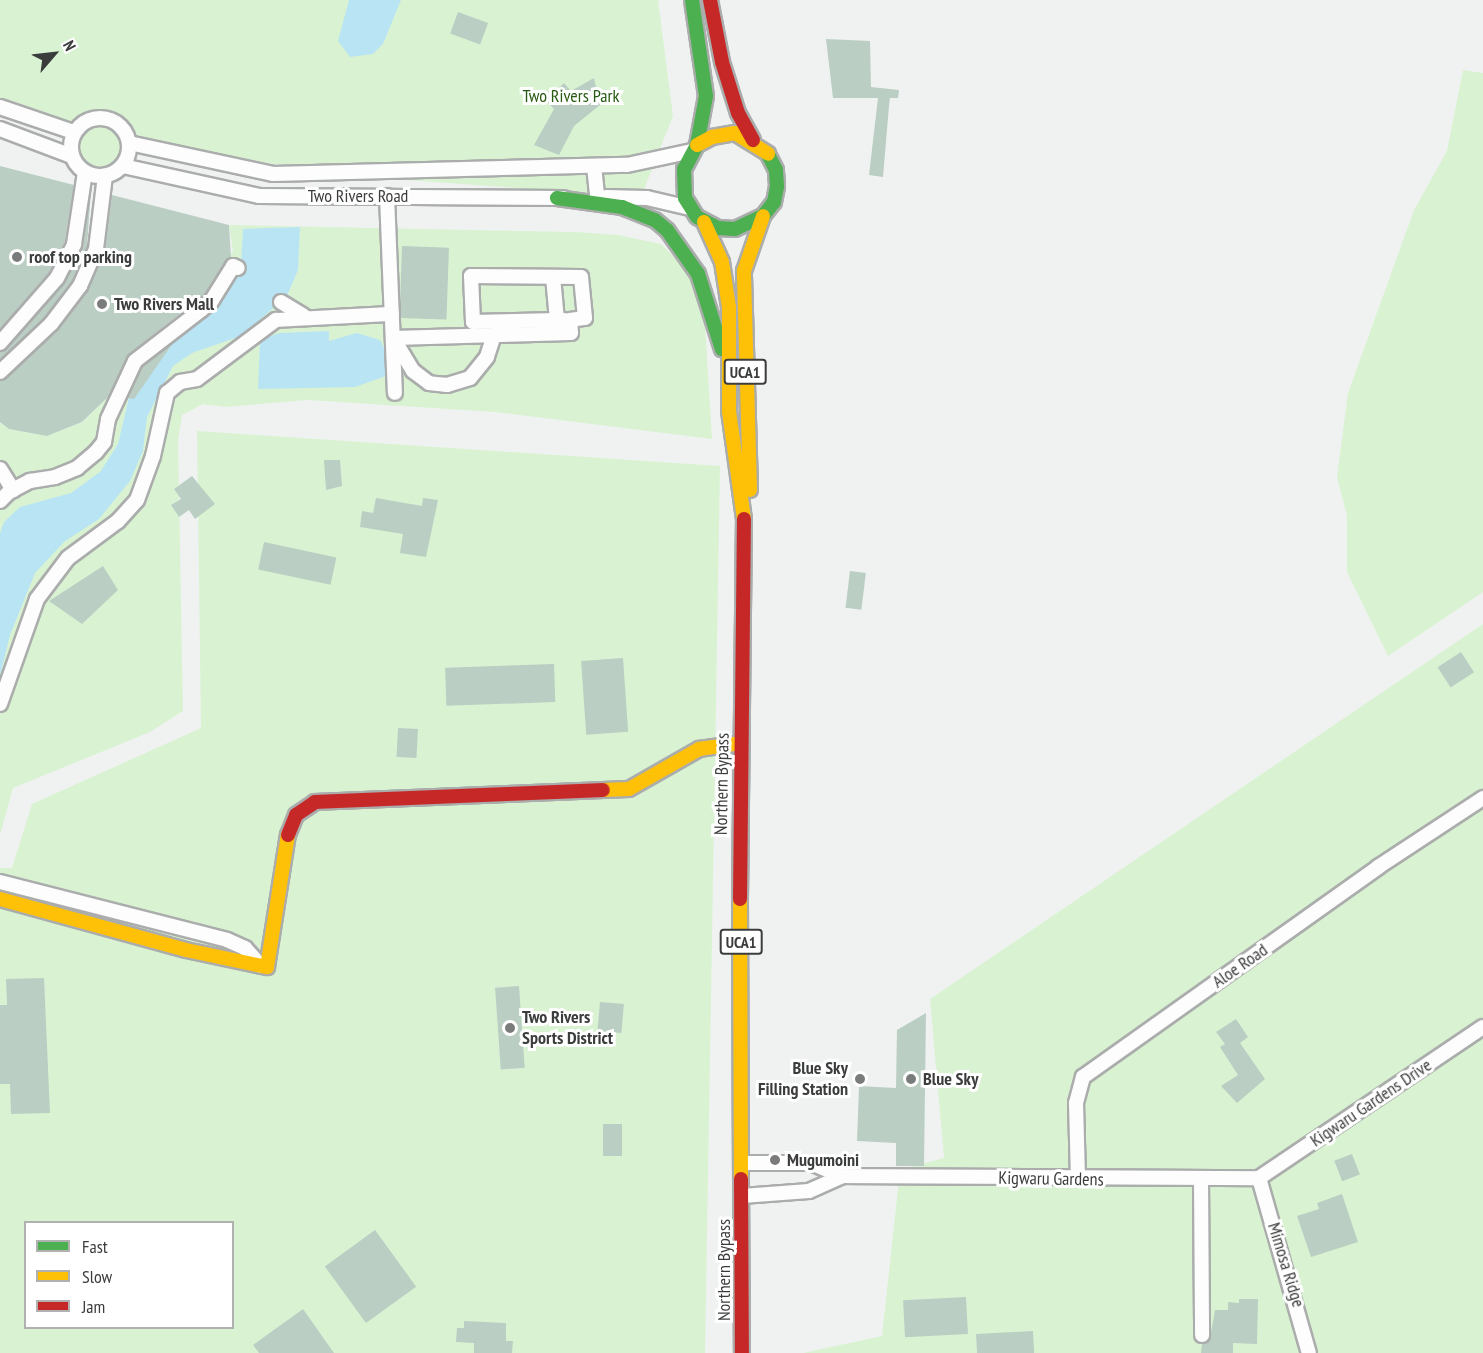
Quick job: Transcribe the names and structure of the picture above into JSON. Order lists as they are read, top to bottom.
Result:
{
  "streets": {
    "main road": ["UCA1", "Northern Bypass"],
    "street": [
      "Two Rivers Road",
      "Aloe Road",
      "Kigwaru Gardens Drive",
      "Kigwaru Gardens",
      "Mimosa Ridge"
    ]
  },
  "crossings": [
    ["Two Rivers Road", "UCA1"],
    ["Two Rivers Road", "Northern Bypass"],
    ["UCA1", "Northern Bypass"],
    ["Northern Bypass", "Kigwaru Gardens"],
    ["Aloe Road", "Kigwaru Gardens"],
    ["Kigwaru Gardens Drive", "Kigwaru Gardens"],
    ["Kigwaru Gardens Drive", "Mimosa Ridge"],
    ["Kigwaru Gardens", "Mimosa Ridge"]
  ],
  "parks": ["Two Rivers Park"],
  "places": [
    "roof top parking",
    "Two Rivers Mall",
    "Two Rivers Sports District",
    "Blue Sky Filling Station",
    "Blue Sky",
    "Mugumoini"
  ],
  "legend": ["Fast", "Slow", "Jam"],
  "north": "top right"
}
